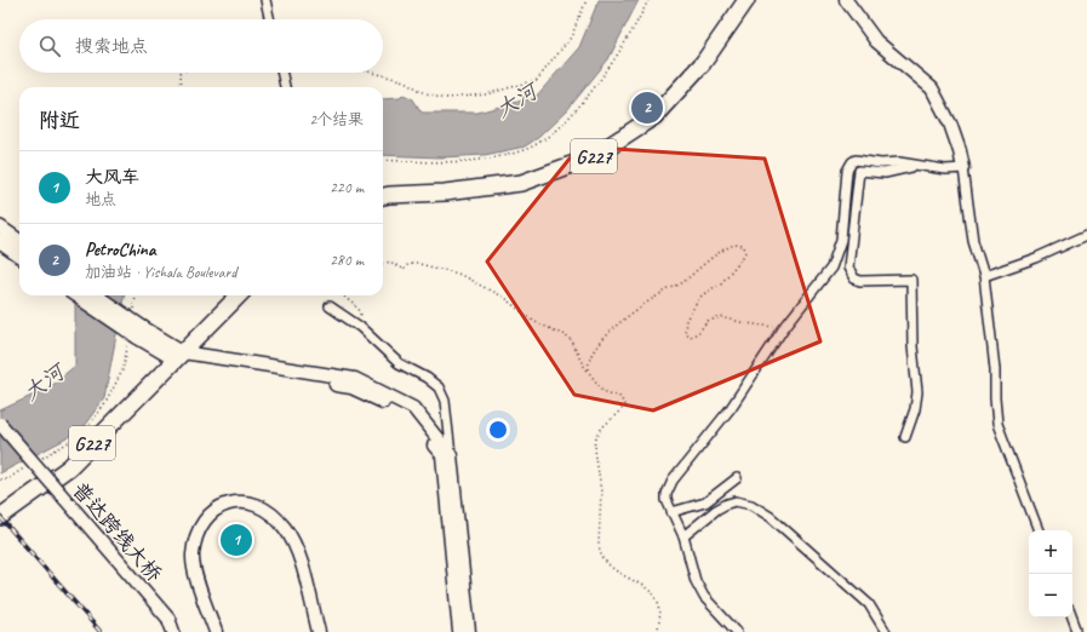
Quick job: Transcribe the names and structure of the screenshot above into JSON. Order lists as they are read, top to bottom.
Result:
{
  "streets": {
    "highway": ["G227"],
    "street": ["普达跨线大桥"]
  },
  "water": ["大河"],
  "page": {
    "search": "搜索地点",
    "heading": ["附近", "2个结果"],
    "pins": ["2", "1"],
    "list": [
      {
        "mark": "1",
        "name": "大风车",
        "note": "地点",
        "value": "220 m"
      },
      {
        "mark": "2",
        "name": "PetroChina",
        "note": "加油站 · Yishala Boulevard",
        "value": "280 m"
      }
    ],
    "map_buttons": ["+", "−"]
  }
}
